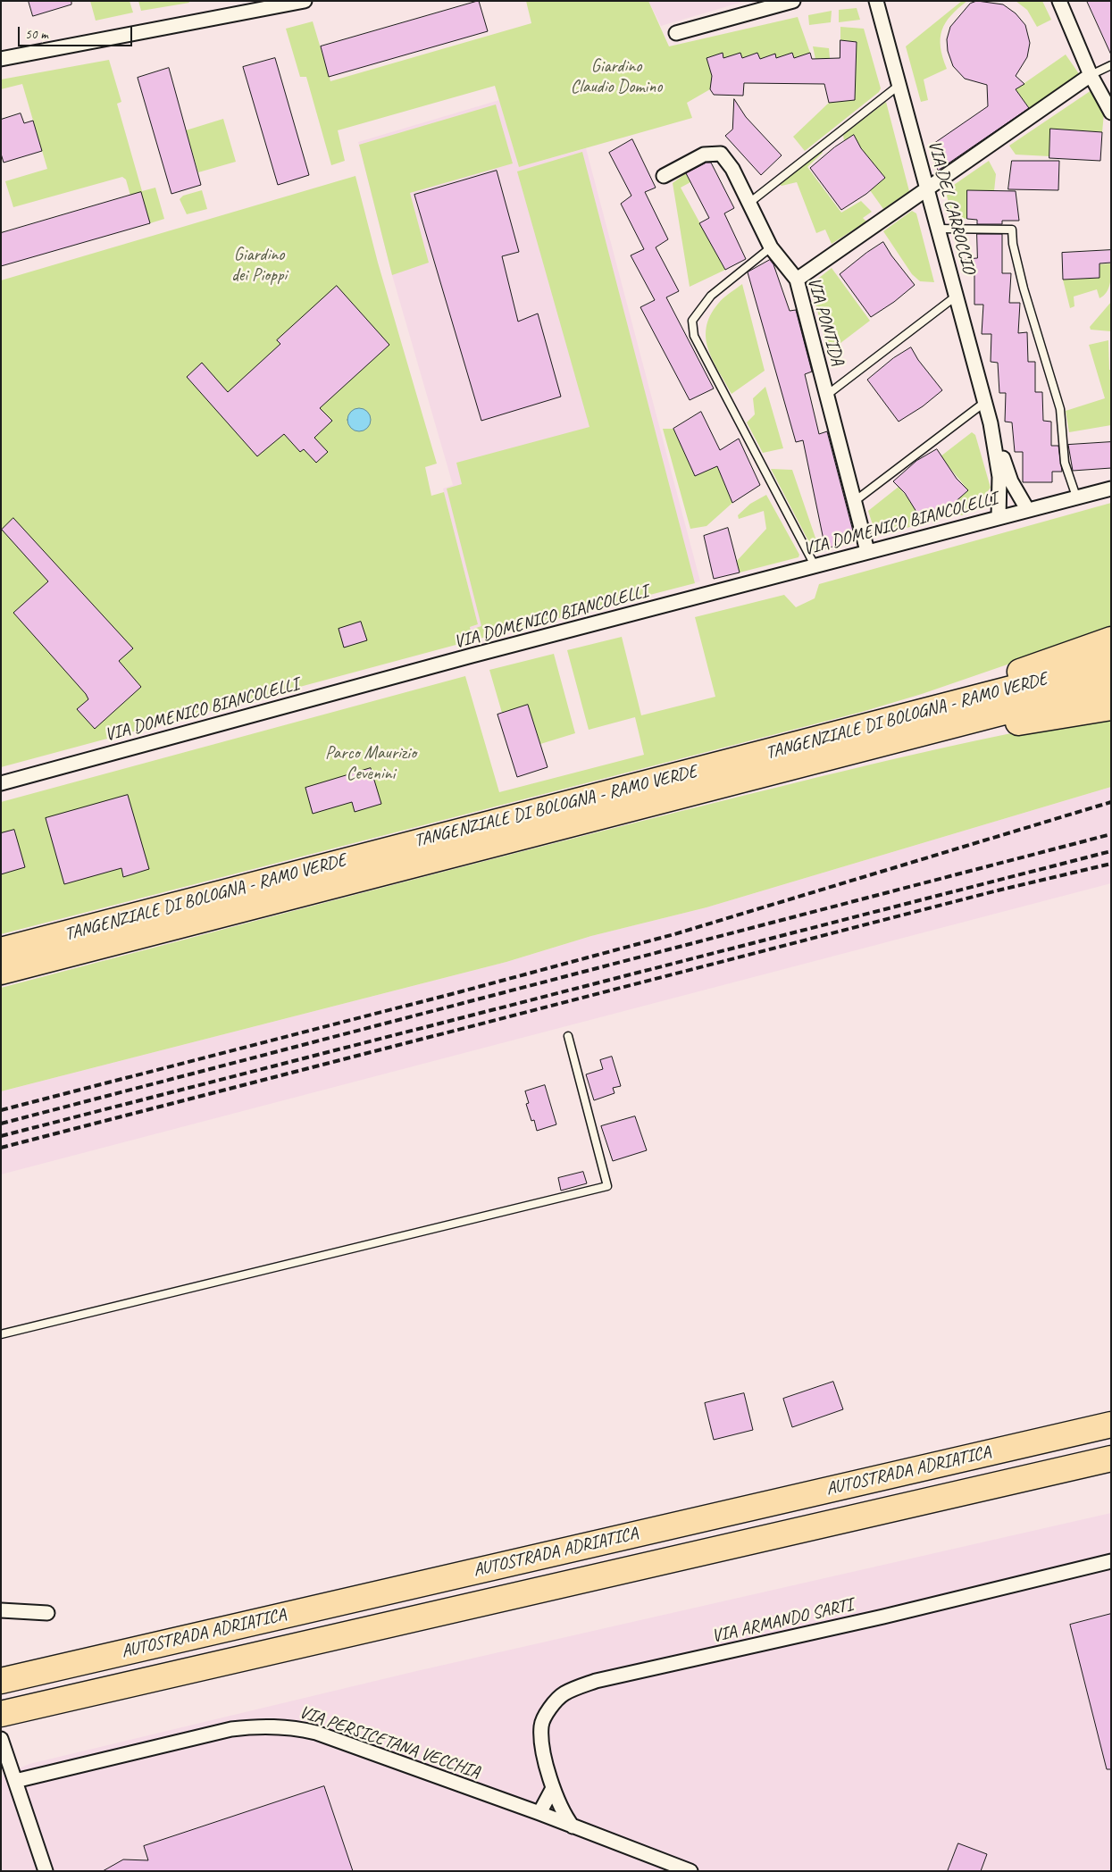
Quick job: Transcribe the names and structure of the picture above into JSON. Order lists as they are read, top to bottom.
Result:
{
  "streets": {
    "highway": ["TANGENZIALE DI BOLOGNA - RAMO VERDE", "AUTOSTRADA ADRIATICA"],
    "street": [
      "VIA DEL CARROCCIO",
      "VIA PONTIDA",
      "VIA DOMENICO BIANCOLELLI",
      "VIA ARMANDO SARTI",
      "VIA PERSICETANA VECCHIA"
    ]
  },
  "crossings": [
    ["VIA DEL CARROCCIO", "VIA DOMENICO BIANCOLELLI"],
    ["VIA PONTIDA", "VIA DOMENICO BIANCOLELLI"],
    ["VIA ARMANDO SARTI", "VIA PERSICETANA VECCHIA"]
  ],
  "parks": ["Giardino Claudio Domino", "Giardino dei Pioppi", "Parco Maurizio Cevenini"],
  "scale_bar": "50 m"
}
